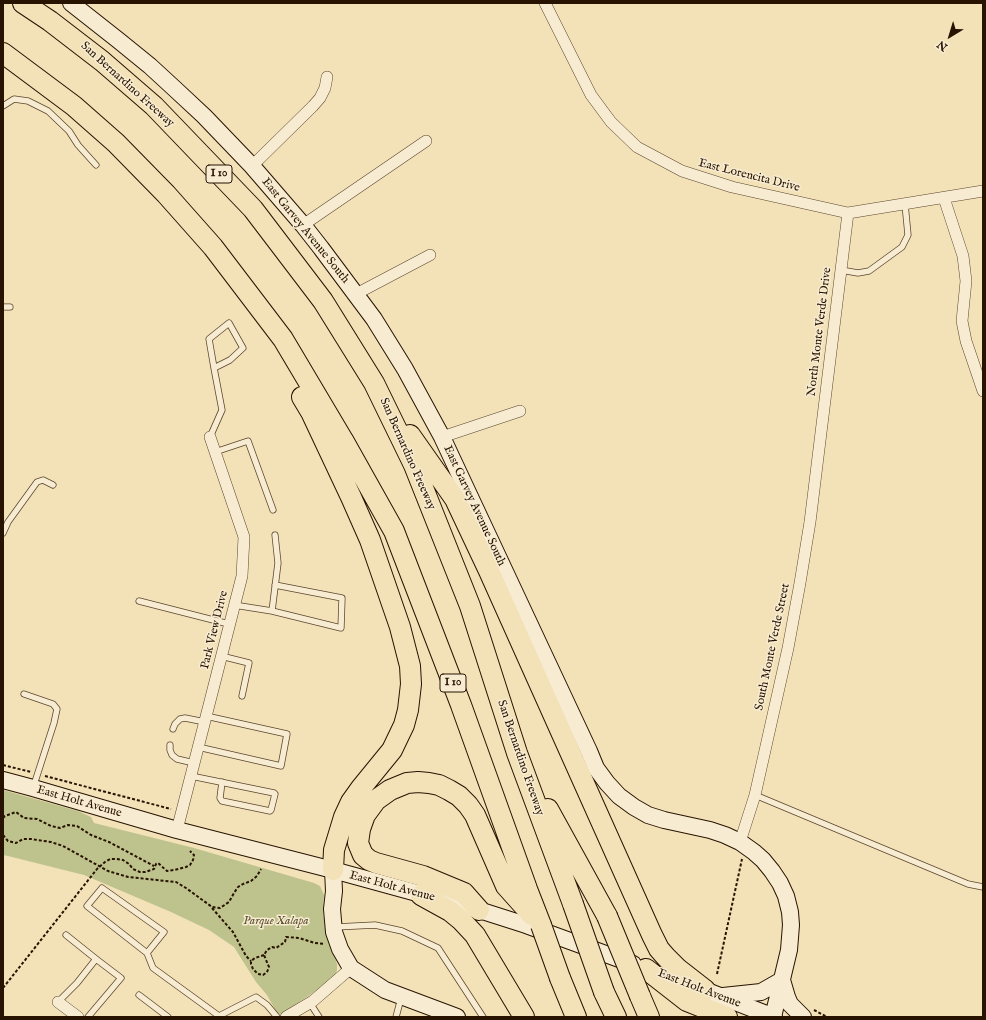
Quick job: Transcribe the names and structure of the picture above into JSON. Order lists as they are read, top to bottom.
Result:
{
  "streets": {
    "highway": ["San Bernardino Freeway", "I 10"],
    "street": [
      "East Lorencita Drive",
      "East Garvey Avenue South",
      "North Monte Verde Drive",
      "Park View Drive",
      "South Monte Verde Street",
      "East Holt Avenue"
    ]
  },
  "crossings": [
    ["East Lorencita Drive", "North Monte Verde Drive"],
    ["East Garvey Avenue South", "South Monte Verde Street"],
    ["East Garvey Avenue South", "East Holt Avenue"],
    ["North Monte Verde Drive", "South Monte Verde Street"],
    ["Park View Drive", "East Holt Avenue"]
  ],
  "parks": ["Parque Xalapa"],
  "north": "bottom left"
}
